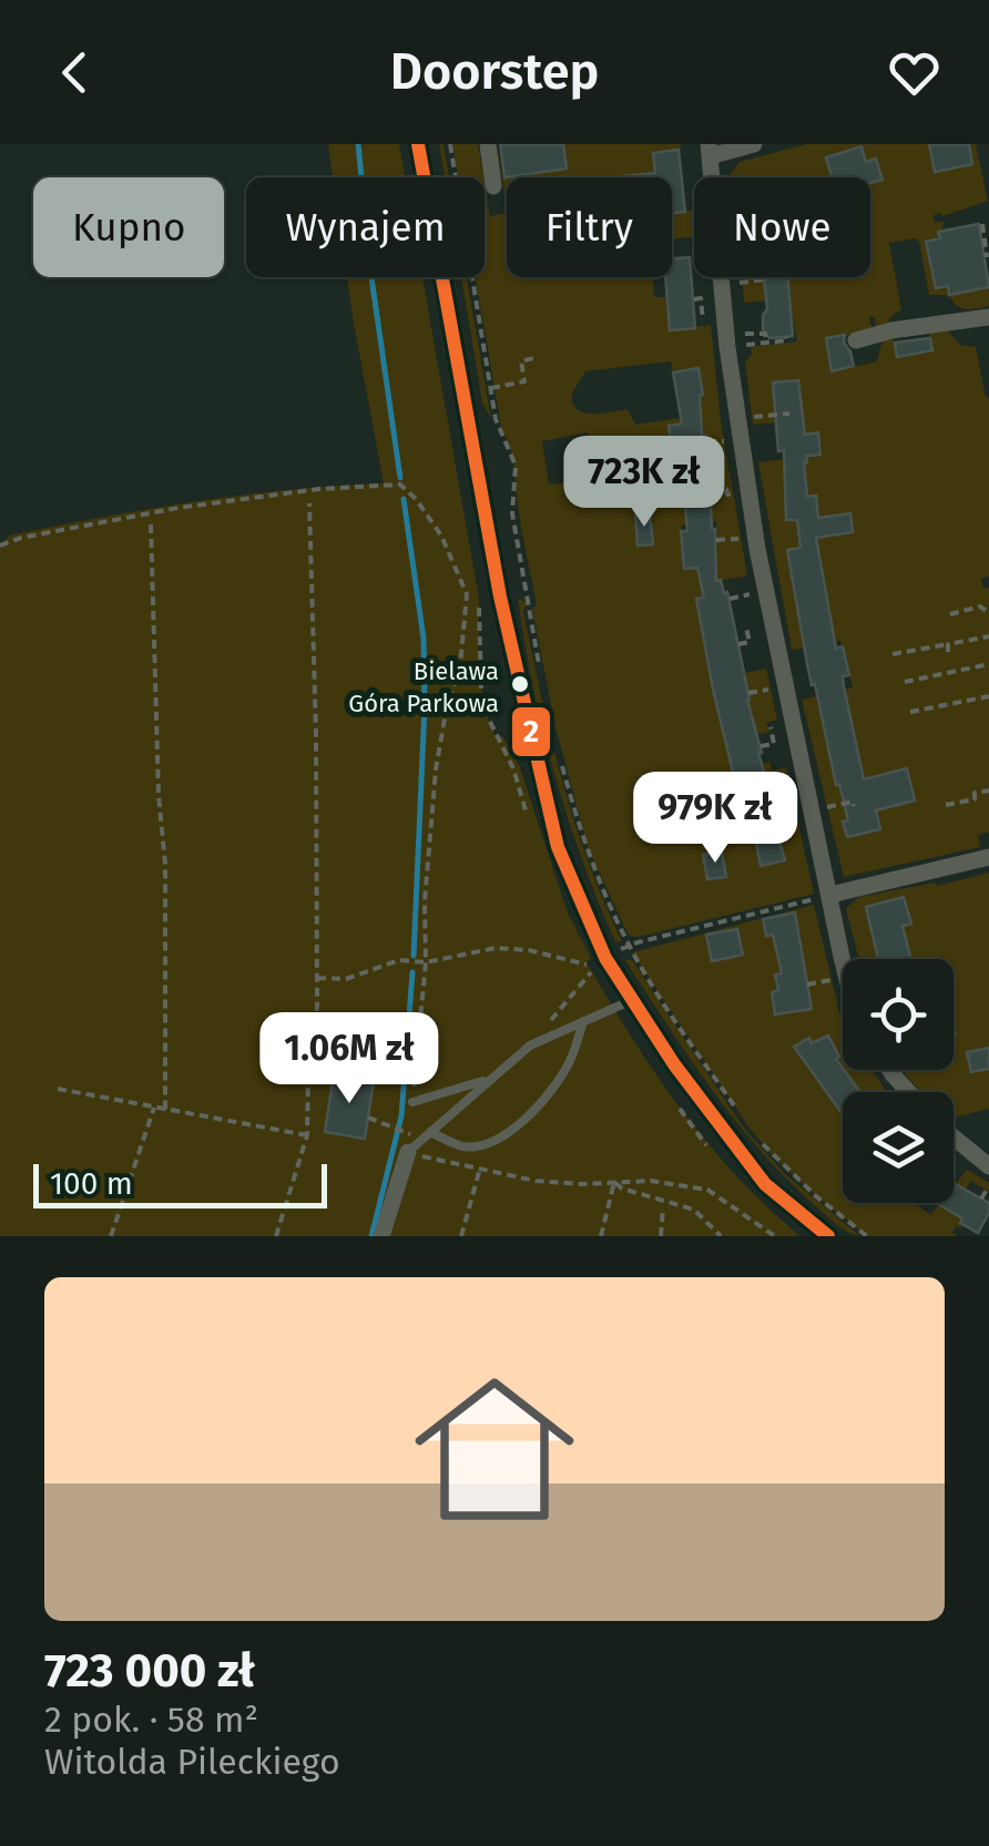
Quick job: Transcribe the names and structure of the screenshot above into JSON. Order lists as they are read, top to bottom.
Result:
{
  "places": ["Bielawa Góra Parkowa"],
  "lines": ["transit line 2"],
  "scale_bar": "100 m",
  "page": {
    "header": "Doorstep",
    "chip": [
      "Kupno",
      "Wynajem",
      "Filtry",
      "Nowe"
    ],
    "price": ["723K zł", "979K zł", "1.06M zł"],
    "scale": "100 m",
    "list": [
      {
        "name": "723 000 zł",
        "note": "2 pok. · 58 m² · Witolda Pileckiego"
      }
    ]
  }
}
